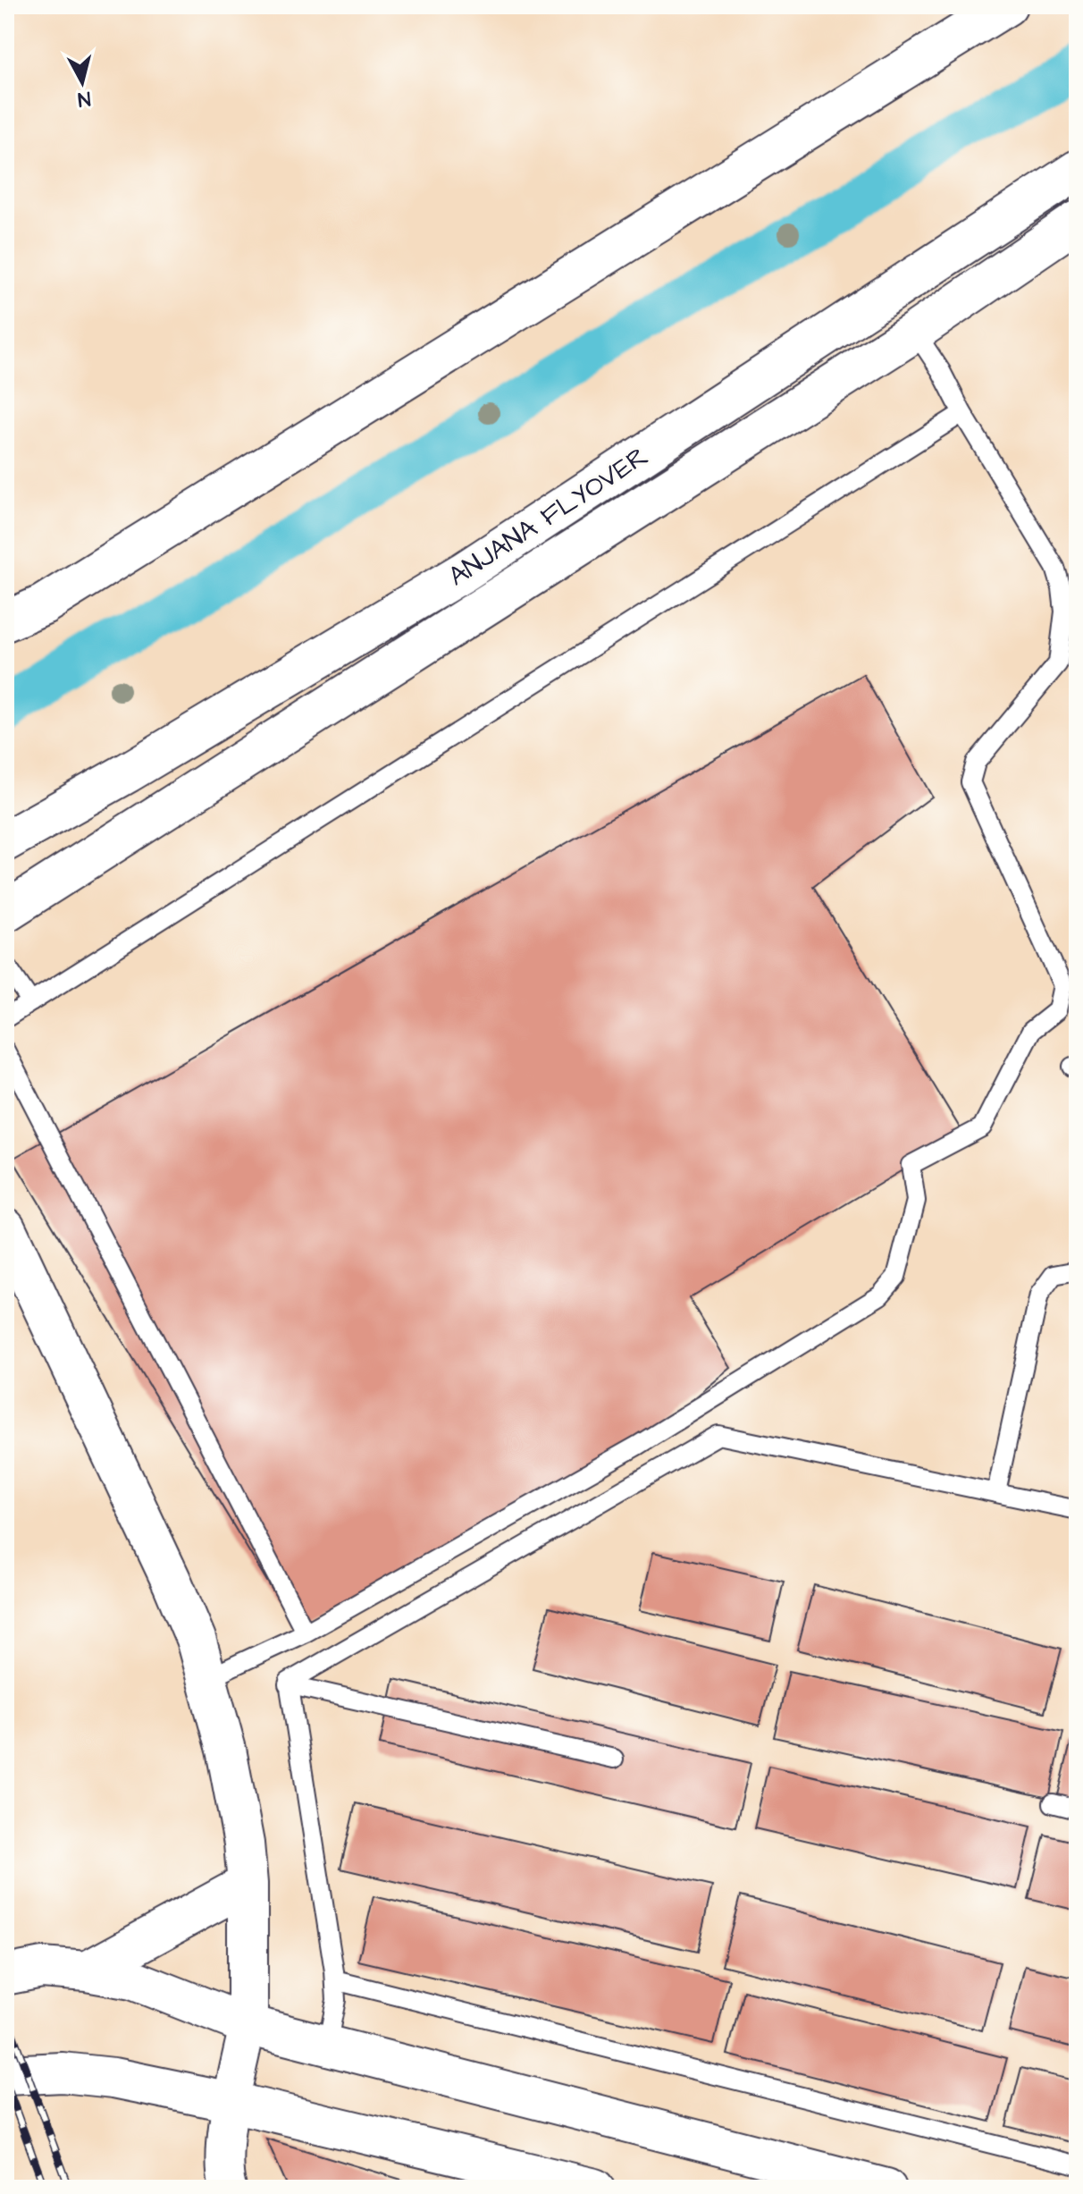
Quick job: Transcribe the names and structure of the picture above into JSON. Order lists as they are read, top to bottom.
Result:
{
  "streets": {
    "main road": ["ANJANA FLYOVER"]
  },
  "north": "bottom"
}
